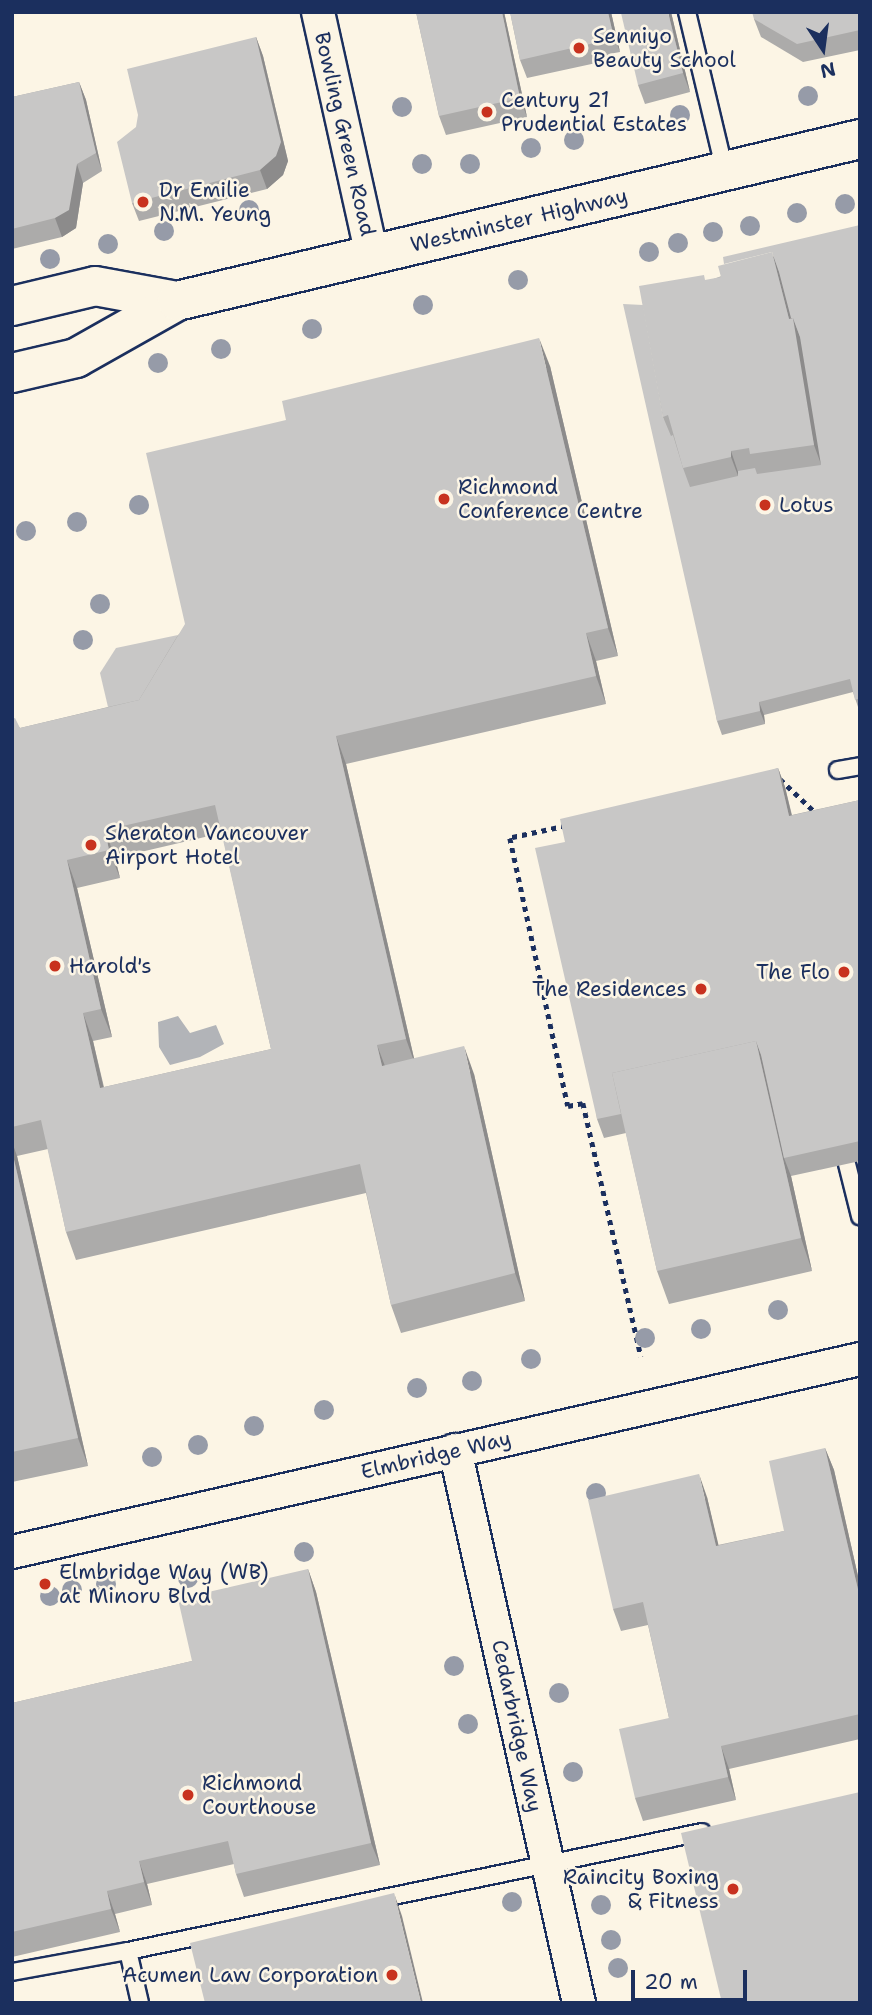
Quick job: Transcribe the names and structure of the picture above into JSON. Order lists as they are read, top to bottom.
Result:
{
  "streets": {
    "main road": ["Westminster Highway"],
    "street": ["Bowling Green Road", "Elmbridge Way", "Cedarbridge Way"]
  },
  "crossings": [
    ["Bowling Green Road", "Westminster Highway"],
    ["Elmbridge Way", "Cedarbridge Way"]
  ],
  "places": [
    "Senniyo Beauty School",
    "Century 21 Prudential Estates",
    "Dr Emilie N.M. Yeung",
    "Richmond Conference Centre",
    "Lotus",
    "Sheraton Vancouver Airport Hotel",
    "Harold's",
    "The Flo",
    "The Residences",
    "Elmbridge Way (WB) at Minoru Blvd",
    "Richmond Courthouse",
    "Raincity Boxing & Fitness",
    "Acumen Law Corporation"
  ],
  "scale_bar": "20 m",
  "north": "bottom"
}
